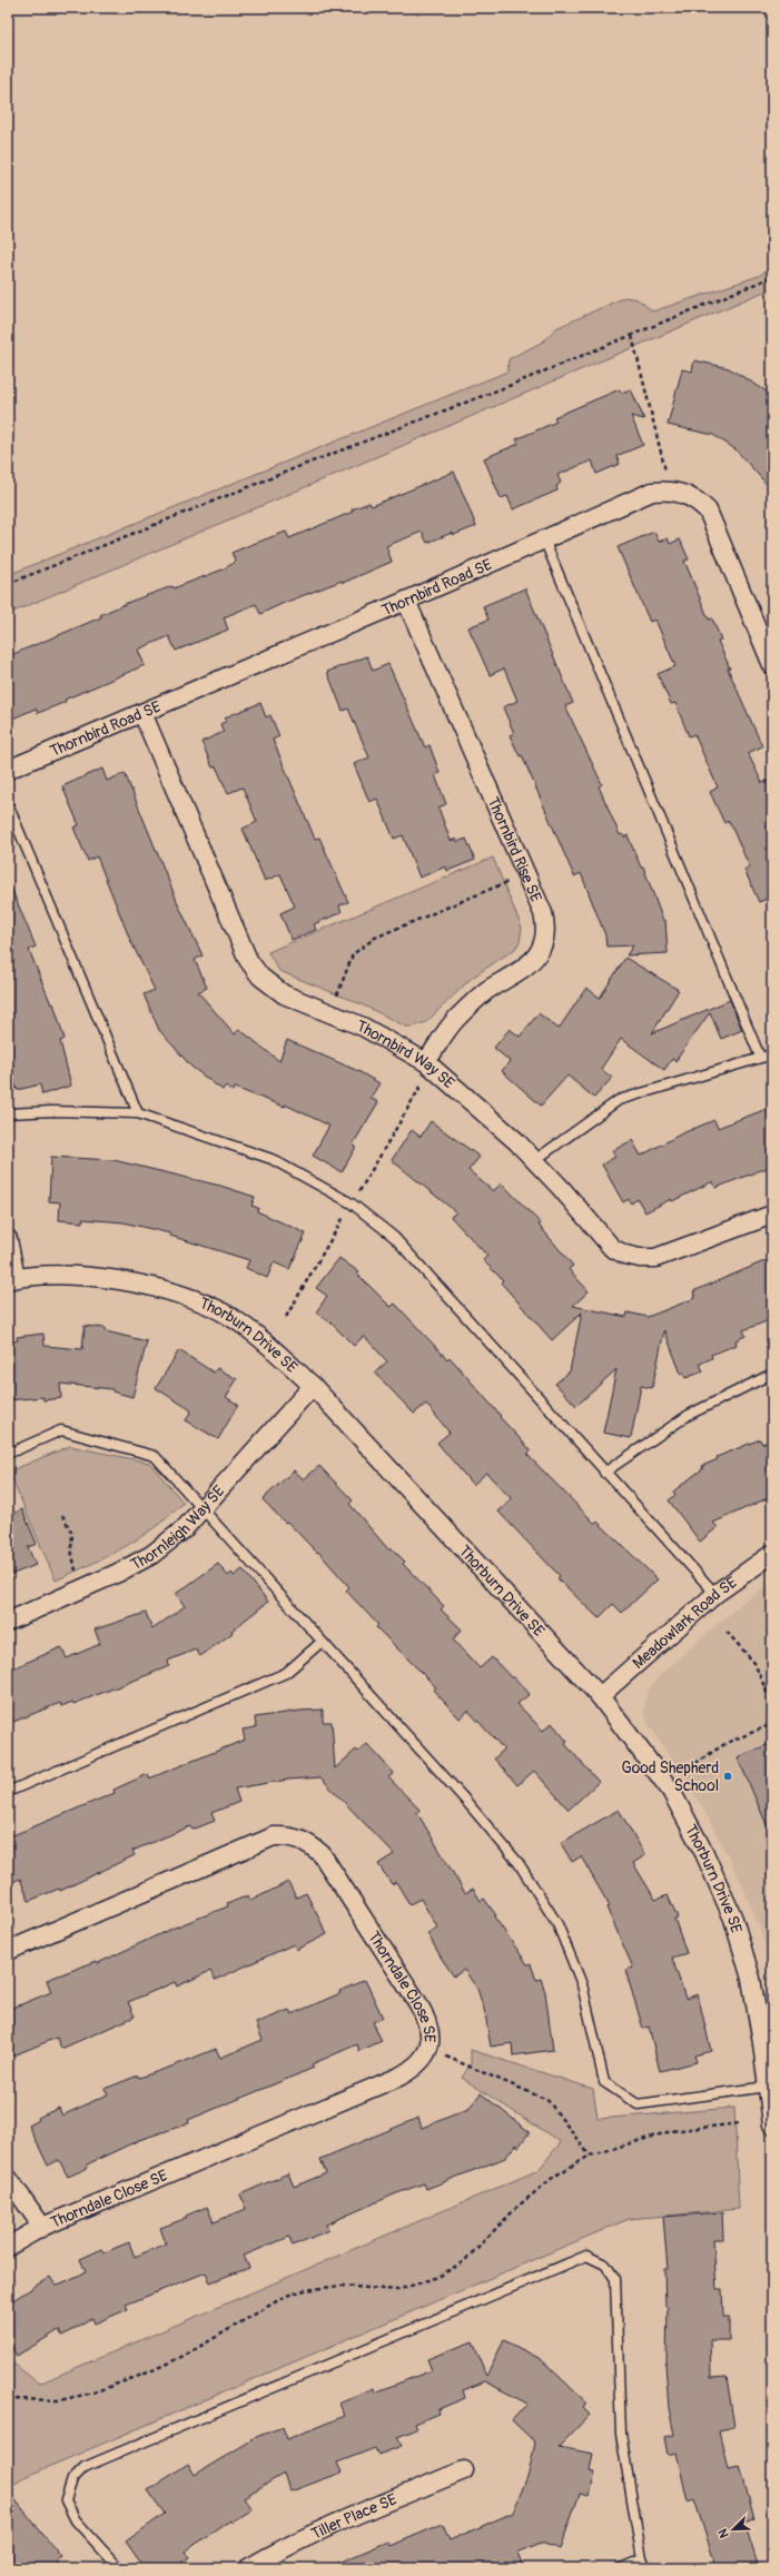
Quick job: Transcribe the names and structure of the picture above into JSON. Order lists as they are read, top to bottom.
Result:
{
  "streets": {
    "street": [
      "Thornbird Road SE",
      "Thornbird Rise SE",
      "Thornbird Way SE",
      "Thorburn Drive SE",
      "Thornleigh Way SE",
      "Meadowlark Road SE",
      "Thorndale Close SE",
      "Tiller Place SE"
    ]
  },
  "crossings": [
    ["Thornbird Road SE", "Thornbird Rise SE"],
    ["Thornbird Road SE", "Thornbird Way SE"],
    ["Thornbird Rise SE", "Thornbird Way SE"],
    ["Thorburn Drive SE", "Thornleigh Way SE"],
    ["Thorburn Drive SE", "Meadowlark Road SE"]
  ],
  "places": ["Good Shepherd School"],
  "north": "bottom left"
}
